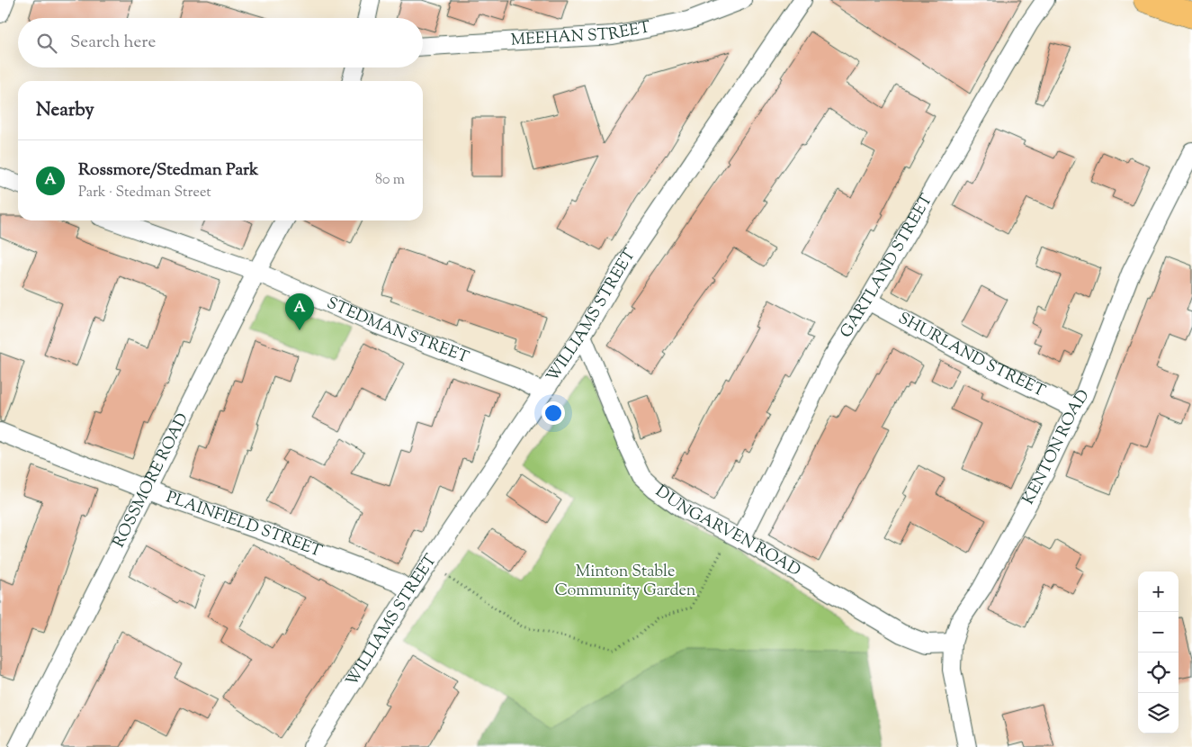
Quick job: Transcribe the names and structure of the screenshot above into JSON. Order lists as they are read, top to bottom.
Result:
{
  "streets": {
    "street": [
      "MEEHAN STREET",
      "GARTLAND STREET",
      "WILLIAMS STREET",
      "STEDMAN STREET",
      "SHURLAND STREET",
      "KENTON ROAD",
      "ROSSMORE ROAD",
      "PLAINFIELD STREET",
      "DUNGARVEN ROAD"
    ]
  },
  "crossings": [
    ["GARTLAND STREET", "SHURLAND STREET"],
    ["GARTLAND STREET", "DUNGARVEN ROAD"],
    ["WILLIAMS STREET", "STEDMAN STREET"],
    ["WILLIAMS STREET", "PLAINFIELD STREET"],
    ["WILLIAMS STREET", "DUNGARVEN ROAD"],
    ["STEDMAN STREET", "ROSSMORE ROAD"],
    ["SHURLAND STREET", "KENTON ROAD"],
    ["KENTON ROAD", "DUNGARVEN ROAD"],
    ["ROSSMORE ROAD", "PLAINFIELD STREET"]
  ],
  "parks": ["Minton Stable Community Garden"],
  "page": {
    "search": "Search here",
    "heading": "Nearby",
    "list": [
      {
        "mark": "A",
        "name": "Rossmore/Stedman Park",
        "note": "Park · Stedman Street",
        "value": "80 m"
      }
    ],
    "pins": "A",
    "map_buttons": ["+", "−"]
  }
}
